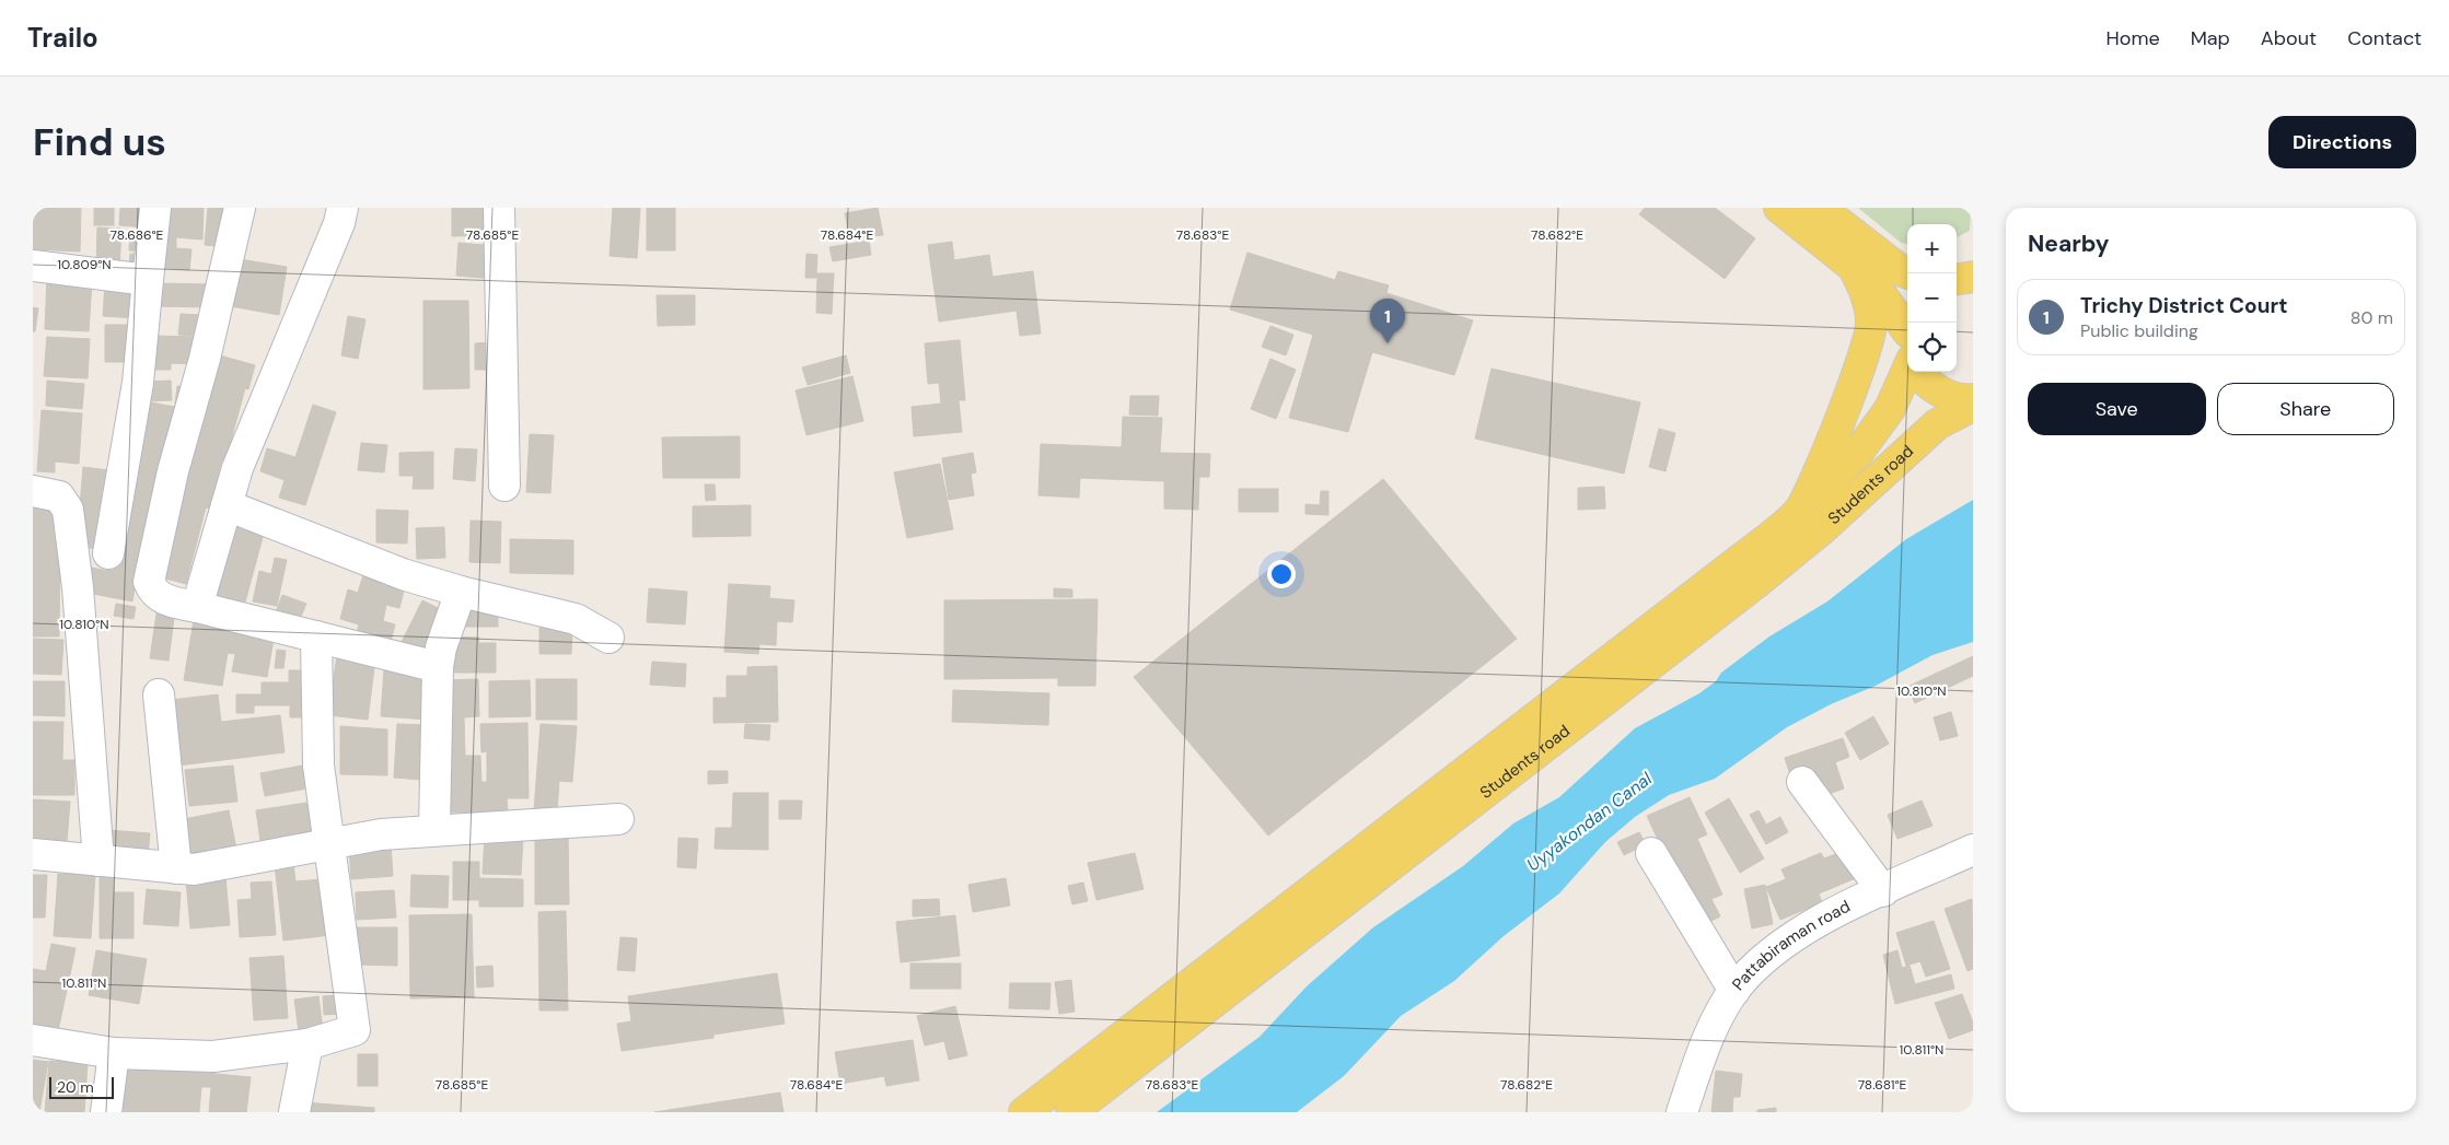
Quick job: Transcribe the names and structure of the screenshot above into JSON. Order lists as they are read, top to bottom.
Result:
{
  "streets": {
    "main road": ["Students road"],
    "street": ["Pattabiraman road"]
  },
  "water": ["Uyyakondan Canal"],
  "scale_bar": "20 m",
  "page": {
    "header": "Trailo",
    "nav": [
      "Home",
      "Map",
      "About",
      "Contact"
    ],
    "buttons": [
      "Directions",
      ["Save", "Share"]
    ],
    "title": "Find us",
    "heading": "Nearby",
    "map_buttons": ["+", "−"],
    "list": [
      {
        "mark": "1",
        "name": "Trichy District Court",
        "note": "Public building",
        "value": "80 m"
      }
    ],
    "pins": "1",
    "scale": "20 m"
  },
  "coordinates": [
    "78.686°E",
    "78.685°E",
    "78.684°E",
    "78.683°E",
    "78.682°E",
    "10.809°N",
    "10.810°N",
    "10.811°N",
    "78.681°E"
  ]
}
